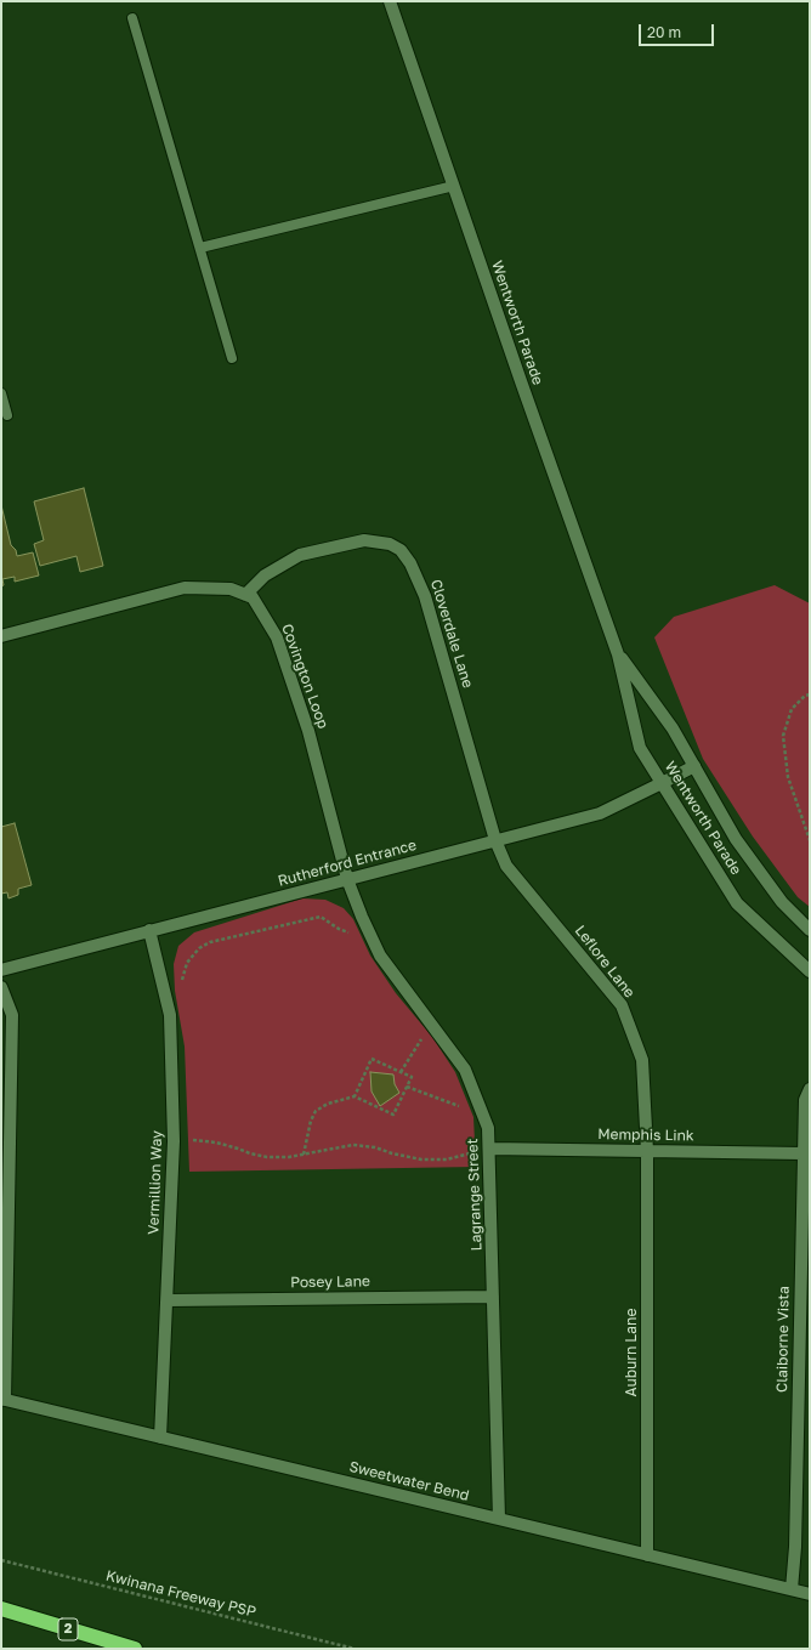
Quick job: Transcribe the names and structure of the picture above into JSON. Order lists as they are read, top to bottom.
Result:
{
  "streets": {
    "highway": ["2"],
    "street": [
      "Wentworth Parade",
      "Cloverdale Lane",
      "Covington Loop",
      "Rutherford Entrance",
      "Leflore Lane",
      "Memphis Link",
      "Vermillion Way",
      "Lagrange Street",
      "Posey Lane",
      "Claiborne Vista",
      "Auburn Lane",
      "Sweetwater Bend"
    ],
    "path": ["Kwinana Freeway PSP"]
  },
  "crossings": [
    ["Wentworth Parade", "Rutherford Entrance"],
    ["Cloverdale Lane", "Covington Loop"],
    ["Cloverdale Lane", "Rutherford Entrance"],
    ["Cloverdale Lane", "Leflore Lane"],
    ["Covington Loop", "Rutherford Entrance"],
    ["Covington Loop", "Lagrange Street"],
    ["Rutherford Entrance", "Leflore Lane"],
    ["Rutherford Entrance", "Vermillion Way"],
    ["Rutherford Entrance", "Lagrange Street"],
    ["Leflore Lane", "Memphis Link"],
    ["Leflore Lane", "Auburn Lane"],
    ["Memphis Link", "Lagrange Street"],
    ["Memphis Link", "Claiborne Vista"],
    ["Memphis Link", "Auburn Lane"],
    ["Vermillion Way", "Posey Lane"],
    ["Vermillion Way", "Sweetwater Bend"],
    ["Lagrange Street", "Posey Lane"],
    ["Lagrange Street", "Sweetwater Bend"],
    ["Claiborne Vista", "Sweetwater Bend"],
    ["Auburn Lane", "Sweetwater Bend"]
  ],
  "scale_bar": "20 m"
}
